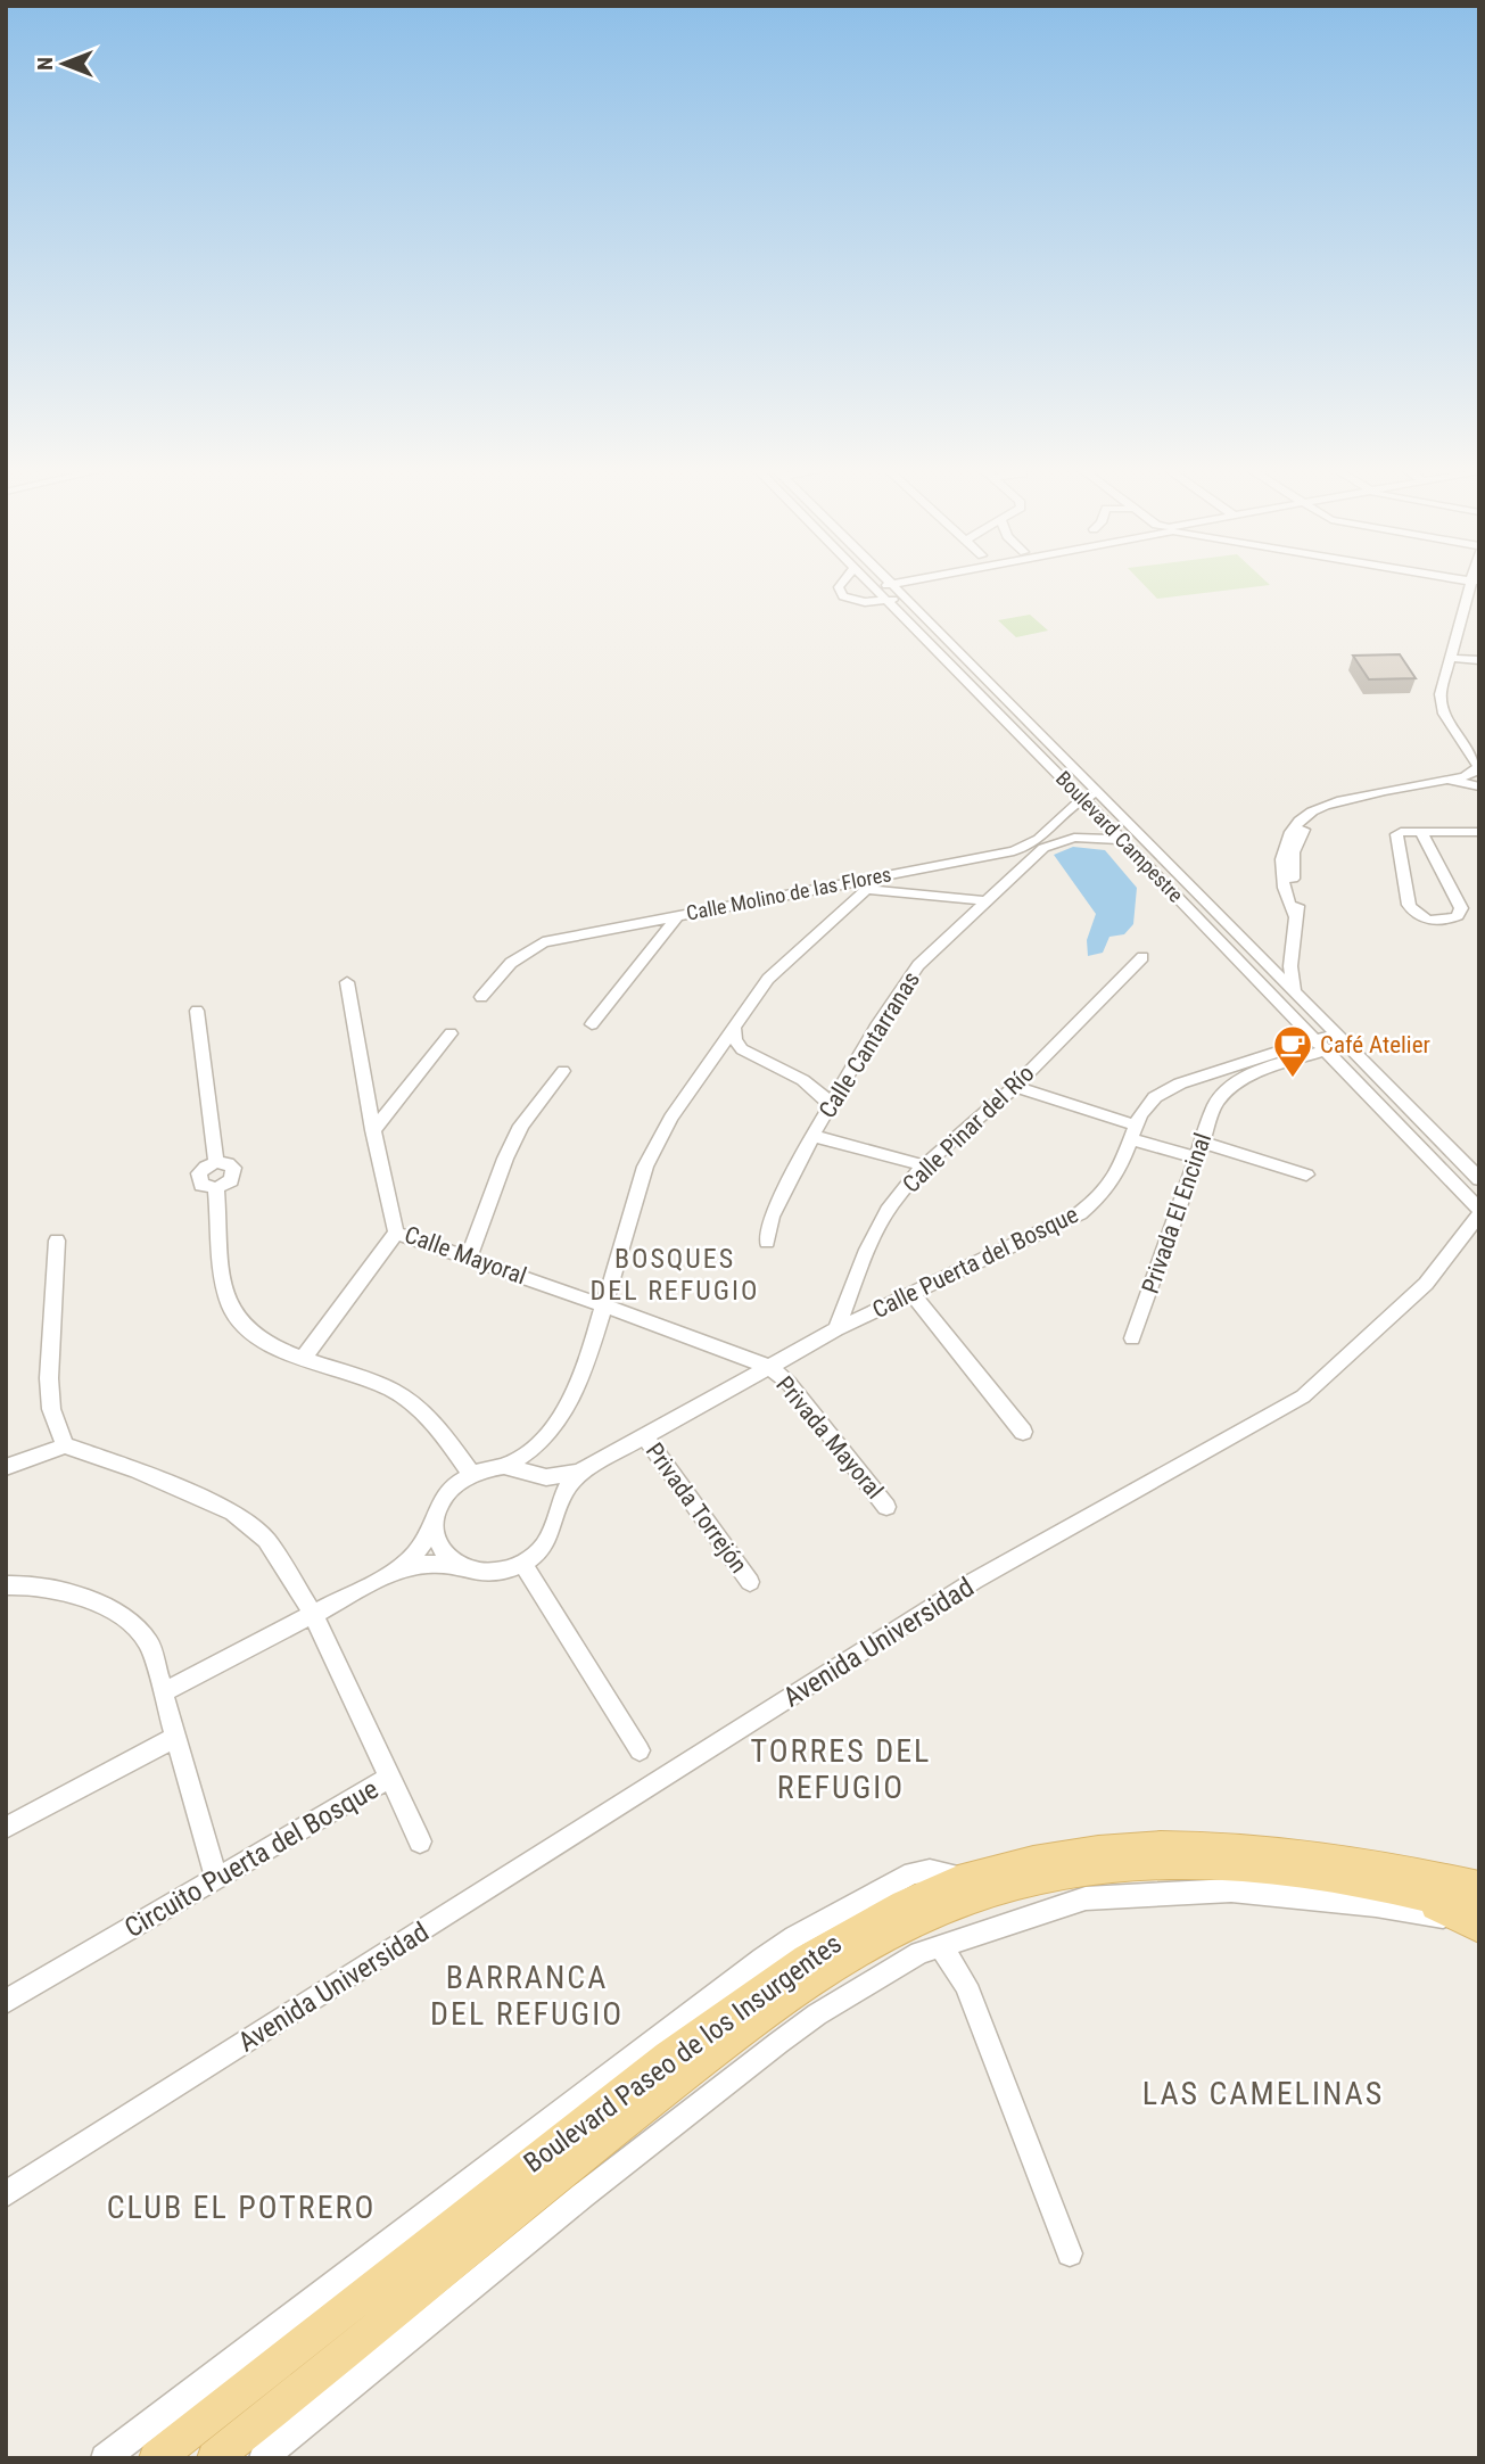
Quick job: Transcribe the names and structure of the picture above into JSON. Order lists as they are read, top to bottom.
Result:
{
  "streets": {
    "main road": ["Boulevard Paseo de los Insurgentes"],
    "street": [
      "Boulevard Campestre",
      "Calle Molino de las Flores",
      "Calle Cantarranas",
      "Calle Pinar del Río",
      "Privada El Encinal",
      "Calle Mayoral",
      "Calle Puerta del Bosque",
      "Privada Mayoral",
      "Privada Torrejón",
      "Avenida Universidad",
      "Circuito Puerta del Bosque"
    ]
  },
  "crossings": [
    ["Boulevard Campestre", "Calle Molino de las Flores"],
    ["Boulevard Campestre", "Calle Cantarranas"],
    ["Boulevard Campestre", "Calle Puerta del Bosque"],
    ["Boulevard Campestre", "Avenida Universidad"],
    ["Calle Pinar del Río", "Calle Puerta del Bosque"],
    ["Privada El Encinal", "Calle Puerta del Bosque"],
    ["Calle Mayoral", "Calle Puerta del Bosque"],
    ["Calle Mayoral", "Privada Mayoral"],
    ["Calle Puerta del Bosque", "Privada Mayoral"],
    ["Calle Puerta del Bosque", "Privada Torrejón"]
  ],
  "districts": [
    "BOSQUES DEL REFUGIO",
    "TORRES DEL REFUGIO",
    "BARRANCA DEL REFUGIO",
    "LAS CAMELINAS",
    "CLUB EL POTRERO"
  ],
  "places": {
    "cafe": ["Café Atelier"]
  },
  "north": "left"
}
